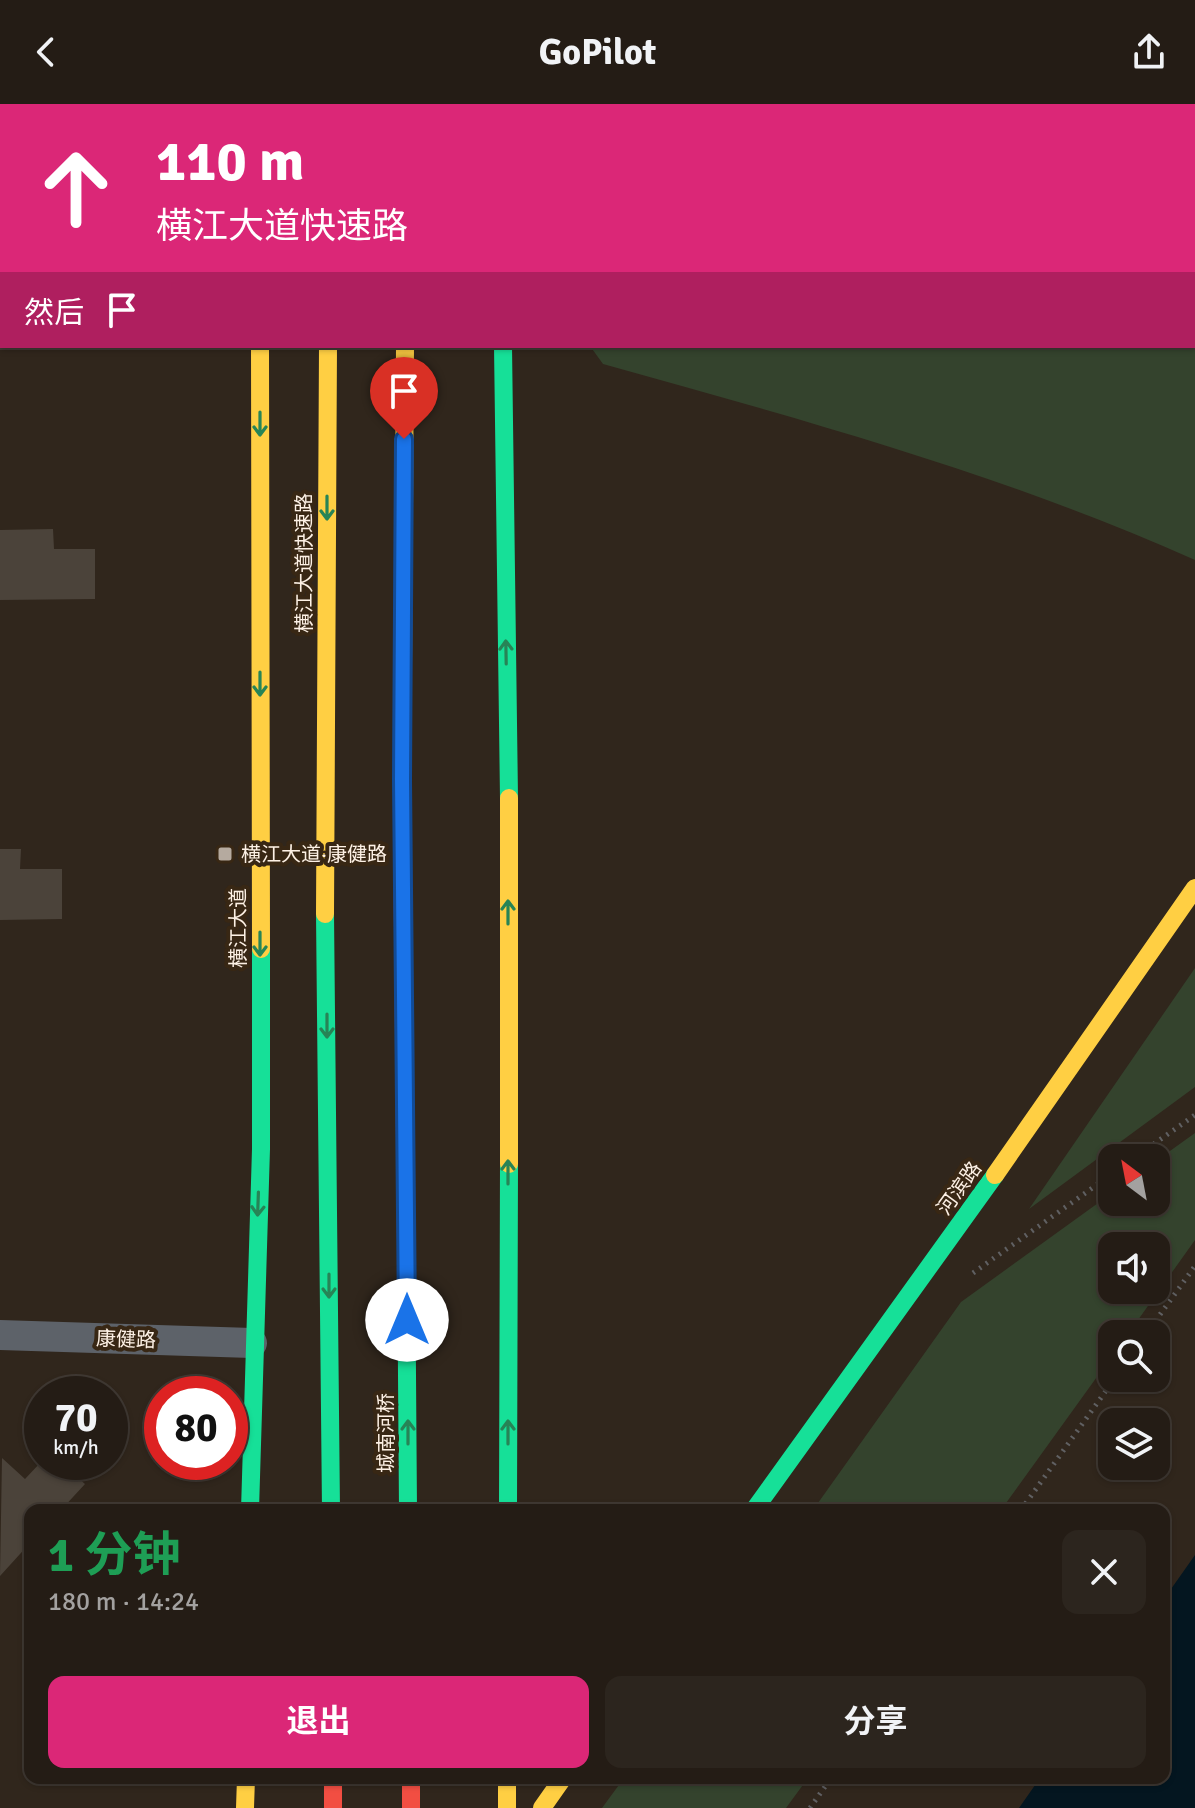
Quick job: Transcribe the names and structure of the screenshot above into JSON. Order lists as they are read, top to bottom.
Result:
{
  "streets": {
    "main road": [
      "横江大道快速路",
      "横江大道",
      "河滨路",
      "城南河桥"
    ],
    "street": ["康健路"]
  },
  "crossings": [
    ["横江大道", "康健路"]
  ],
  "one_way": ["横江大道快速路", "横江大道"],
  "places": {
    "transit": ["横江大道·康健路"]
  },
  "north": "top left",
  "page": {
    "header": "GoPilot",
    "turn": ["110 m", "横江大道快速路"],
    "then": "然后",
    "speed": "70 km/h",
    "limit": "80",
    "heading": ["1 分钟", "180 m · 14:24"],
    "buttons": ["退出", "分享"]
  }
}
